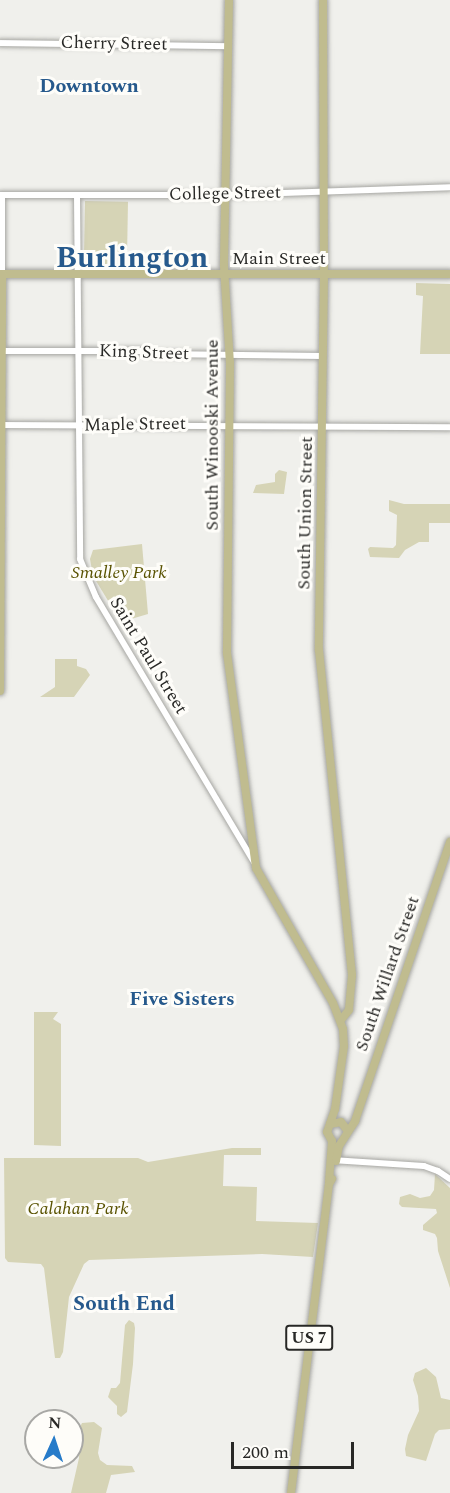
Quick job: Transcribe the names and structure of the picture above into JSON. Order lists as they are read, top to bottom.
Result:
{
  "streets": {
    "main road": [
      "Main Street",
      "South Winooski Avenue",
      "South Union Street",
      "Saint Paul Street",
      "South Willard Street",
      "US 7"
    ],
    "street": [
      "Cherry Street",
      "College Street",
      "King Street",
      "Maple Street"
    ]
  },
  "crossings": [
    ["Cherry Street", "South Winooski Avenue"],
    ["College Street", "South Winooski Avenue"],
    ["College Street", "South Union Street"],
    ["College Street", "Saint Paul Street"],
    ["Main Street", "South Winooski Avenue"],
    ["Main Street", "South Union Street"],
    ["Main Street", "Saint Paul Street"],
    ["King Street", "South Winooski Avenue"],
    ["King Street", "South Union Street"],
    ["King Street", "Saint Paul Street"],
    ["Maple Street", "South Winooski Avenue"],
    ["Maple Street", "South Union Street"],
    ["Maple Street", "Saint Paul Street"],
    ["South Winooski Avenue", "Saint Paul Street"],
    ["South Willard Street", "US 7"]
  ],
  "districts": [
    "Downtown",
    "Burlington",
    "Five Sisters",
    "South End"
  ],
  "parks": ["Smalley Park", "Calahan Park"],
  "scale_bar": "200 m",
  "north": "top"
}
